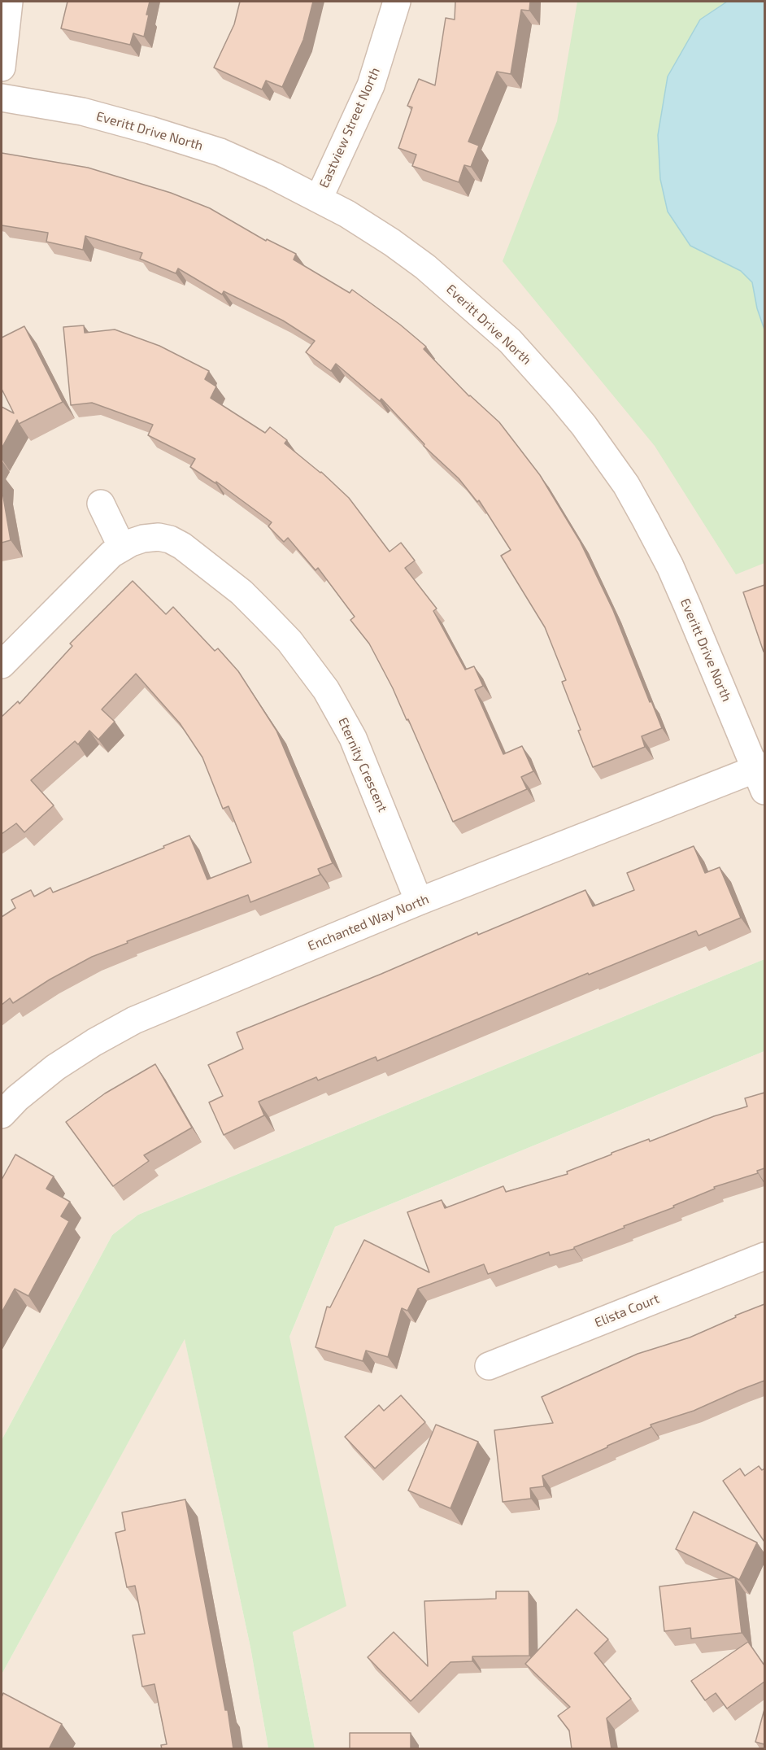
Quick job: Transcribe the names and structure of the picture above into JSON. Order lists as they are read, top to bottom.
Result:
{
  "streets": {
    "street": [
      "Eastview Street North",
      "Everitt Drive North",
      "Eternity Crescent",
      "Enchanted Way North",
      "Elista Court"
    ]
  },
  "crossings": [
    ["Eastview Street North", "Everitt Drive North"],
    ["Everitt Drive North", "Enchanted Way North"],
    ["Eternity Crescent", "Enchanted Way North"]
  ]
}
